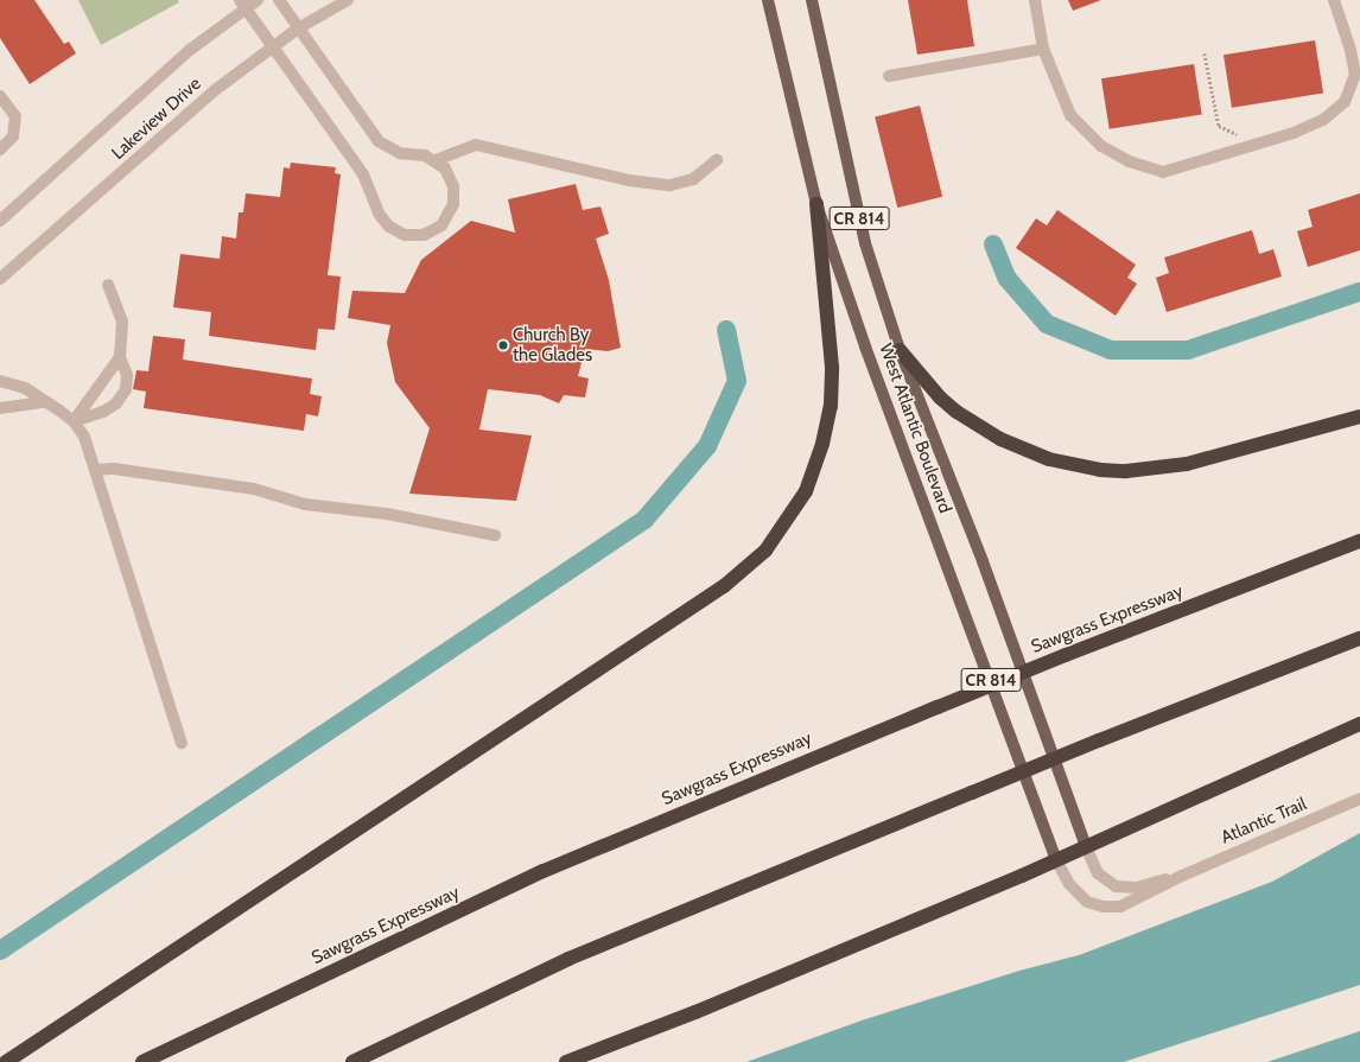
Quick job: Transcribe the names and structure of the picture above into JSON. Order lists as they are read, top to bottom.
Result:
{
  "streets": {
    "highway": ["Sawgrass Expressway"],
    "main road": ["CR 814", "West Atlantic Boulevard"],
    "street": ["Lakeview Drive", "Atlantic Trail"]
  },
  "crossings": [
    ["West Atlantic Boulevard", "Atlantic Trail"]
  ],
  "places": ["Church By the Glades"]
}
